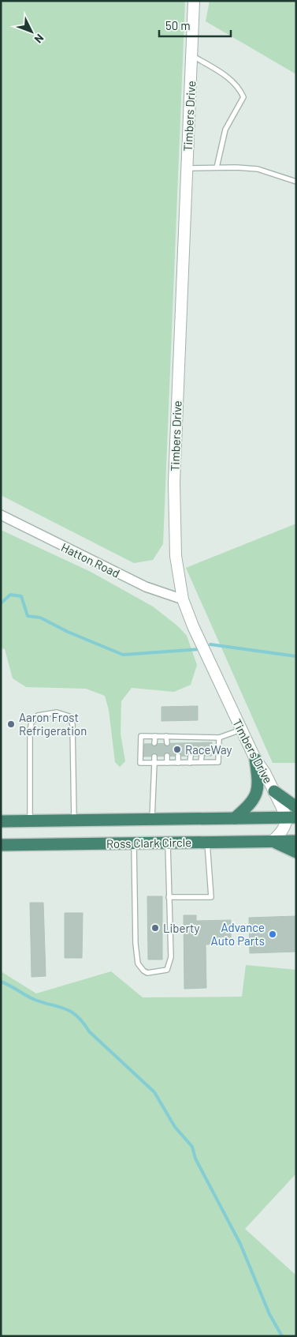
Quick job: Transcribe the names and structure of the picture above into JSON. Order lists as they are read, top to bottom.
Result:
{
  "streets": {
    "highway": ["Ross Clark Circle"],
    "street": ["Timbers Drive", "Hatton Road"]
  },
  "crossings": [
    ["Timbers Drive", "Hatton Road"],
    ["Timbers Drive", "Ross Clark Circle"]
  ],
  "places": [
    "Aaron Frost Refrigeration",
    "RaceWay",
    "Liberty",
    "Advance Auto Parts"
  ],
  "scale_bar": "50 m",
  "north": "bottom right"
}
